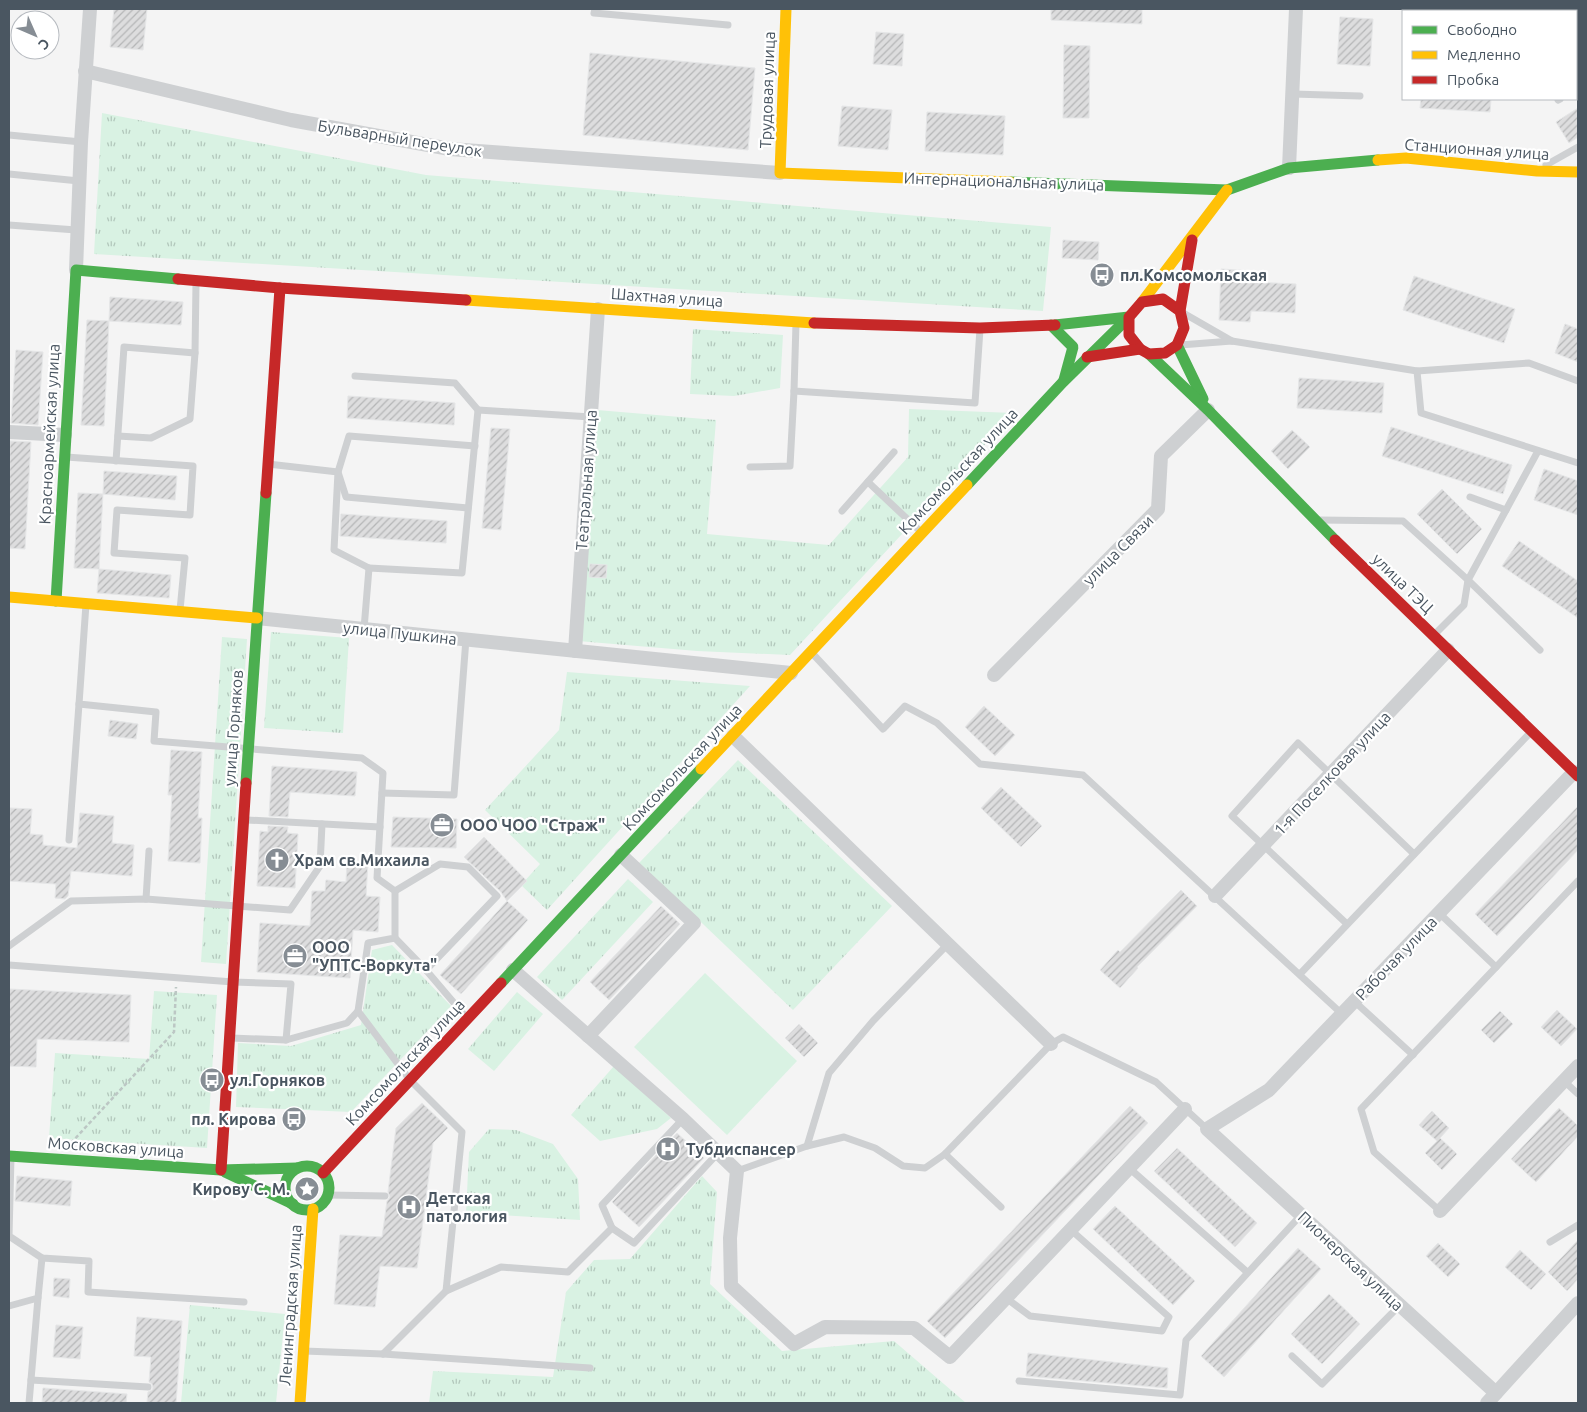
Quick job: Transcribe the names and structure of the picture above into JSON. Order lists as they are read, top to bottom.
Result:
{
  "streets": {
    "street": [
      "Трудовая улица",
      "Бульварный переулок",
      "Станционная улица",
      "Интернациональная улица",
      "Шахтная улица",
      "Красноармейская улица",
      "Комсомольская улица",
      "Театральная улица",
      "улица Связи",
      "улица ТЭЦ",
      "улица Пушкина",
      "улица Горняков",
      "1-я Поселковая улица",
      "Рабочая улица",
      "Московская улица",
      "Пионерская улица",
      "Ленинградская улица"
    ]
  },
  "crossings": [
    ["Трудовая улица", "Бульварный переулок"],
    ["Трудовая улица", "Интернациональная улица"],
    ["Бульварный переулок", "Интернациональная улица"],
    ["Станционная улица", "Интернациональная улица"],
    ["Шахтная улица", "Красноармейская улица"],
    ["Шахтная улица", "Комсомольская улица"],
    ["Шахтная улица", "Театральная улица"],
    ["Шахтная улица", "улица ТЭЦ"],
    ["Шахтная улица", "улица Горняков"],
    ["Красноармейская улица", "улица Пушкина"],
    ["Комсомольская улица", "улица ТЭЦ"],
    ["Комсомольская улица", "улица Пушкина"],
    ["Комсомольская улица", "Московская улица"],
    ["Комсомольская улица", "Ленинградская улица"],
    ["Театральная улица", "улица Пушкина"],
    ["улица Связи", "улица ТЭЦ"],
    ["улица ТЭЦ", "1-я Поселковая улица"],
    ["улица ТЭЦ", "Рабочая улица"],
    ["улица Пушкина", "улица Горняков"],
    ["улица Горняков", "Московская улица"],
    ["Рабочая улица", "Пионерская улица"],
    ["Московская улица", "Ленинградская улица"]
  ],
  "places": {
    "bus stop": ["пл.Комсомольская", "ул.Горняков", "пл. Кирова"],
    "office": ["ООО ЧОО \"Страж\"", "ООО \"УПТС-Воркута\""],
    "church": ["Храм св.Михаила"],
    "hospital": ["Тубдиспансер", "Детская патология"],
    "place": ["Кирову С. М."]
  },
  "legend": ["Свободно", "Медленно", "Пробка"],
  "north": "bottom right"
}
